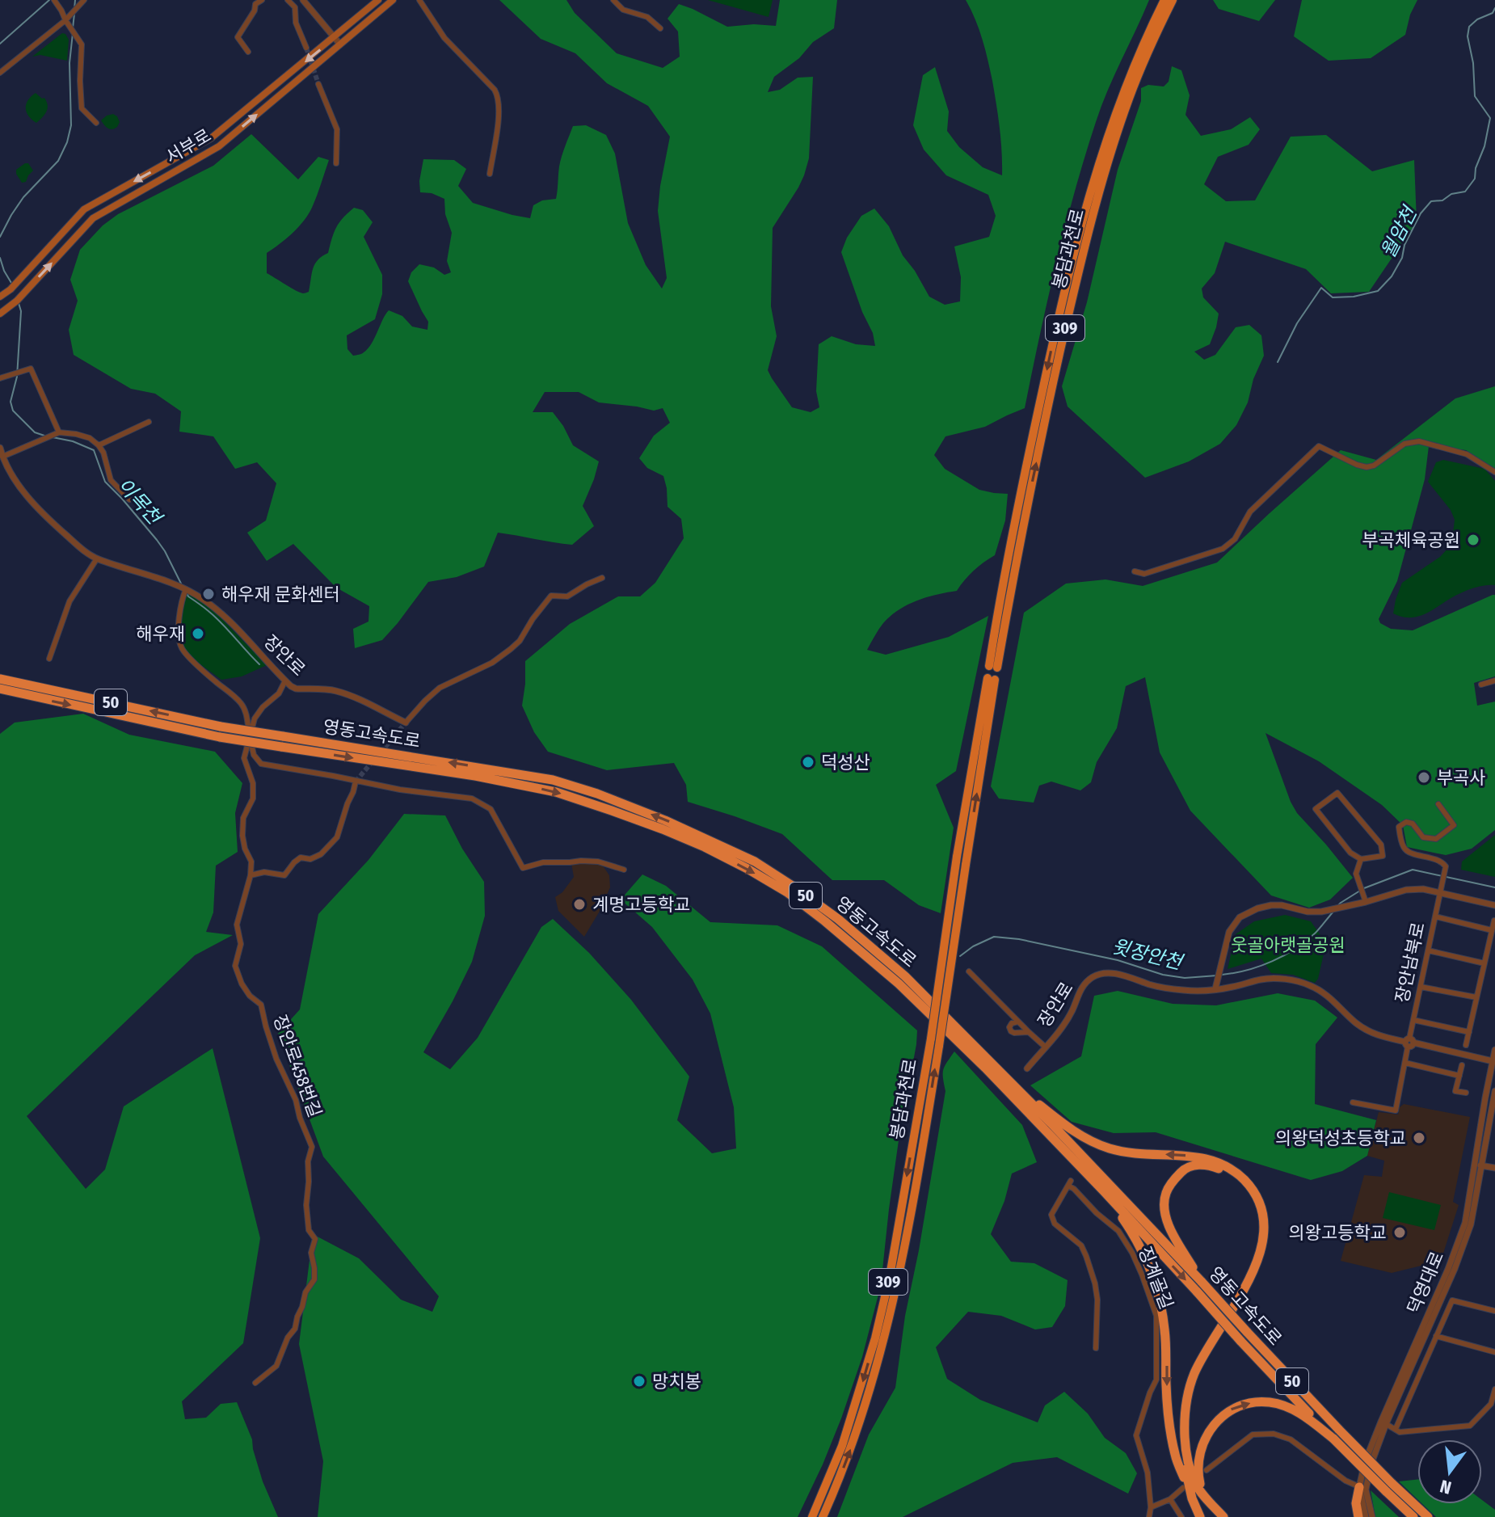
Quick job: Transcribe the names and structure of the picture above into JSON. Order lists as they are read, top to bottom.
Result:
{
  "streets": {
    "highway": [
      "봉담과천로",
      "309",
      "50",
      "영동고속도로"
    ],
    "main road": ["서부로"],
    "street": [
      "장안로",
      "장안남북로",
      "장안로458번길",
      "징계골길",
      "덕영대로"
    ]
  },
  "crossings": [
    ["장안로", "장안남북로"],
    ["장안로", "장안로458번길"],
    ["장안로", "덕영대로"]
  ],
  "water": ["월암천", "이목천", "윗장안천"],
  "parks": ["웃골아랫골공원"],
  "places": [
    "부곡체육공원",
    "해우재 문화센터",
    "해우재",
    "덕성산",
    "부곡사",
    "계명고등학교",
    "의왕덕성초등학교",
    "의왕고등학교",
    "망치봉"
  ],
  "north": "bottom"
}
